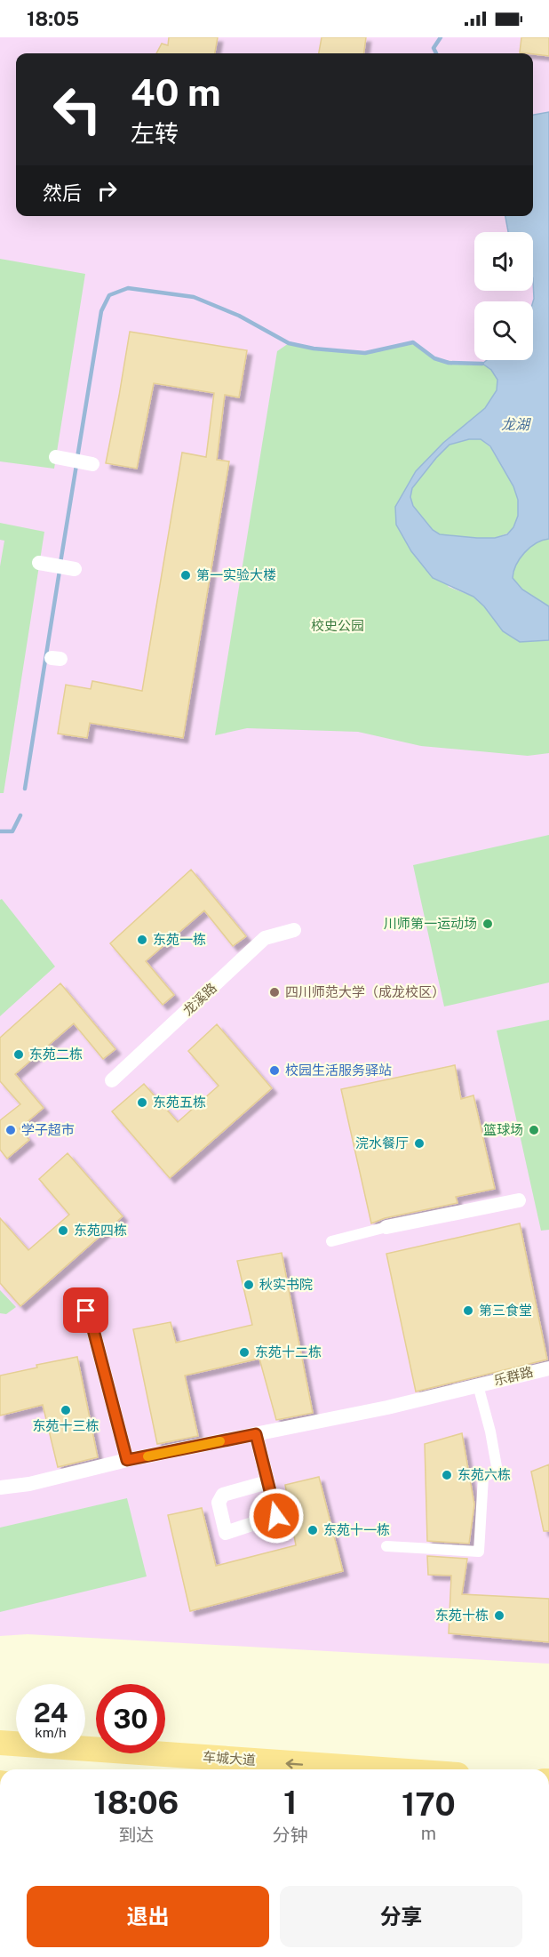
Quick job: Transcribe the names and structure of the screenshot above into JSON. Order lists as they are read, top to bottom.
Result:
{
  "streets": {
    "highway": ["车城大道"],
    "street": ["龙溪路", "乐群路"]
  },
  "one_way": ["车城大道"],
  "water": ["龙湖"],
  "parks": ["校史公园"],
  "places": [
    "第一实验大楼",
    "川师第一运动场",
    "东苑一栋",
    "四川师范大学（成龙校区）",
    "东苑二栋",
    "校园生活服务驿站",
    "东苑五栋",
    "学子超市",
    "篮球场",
    "浣水餐厅",
    "东苑四栋",
    "秋实书院",
    "第三食堂",
    "东苑十二栋",
    "东苑十三栋",
    "东苑六栋",
    "东苑十一栋",
    "东苑十栋"
  ],
  "page": {
    "status": "18:05",
    "turn": ["40 m", "左转"],
    "then": "然后",
    "speed": "24 km/h",
    "limit": "30",
    "eta": [
      "18:06",
      "到达",
      "1",
      "分钟",
      "170",
      "m"
    ],
    "buttons": ["退出", "分享"]
  }
}
